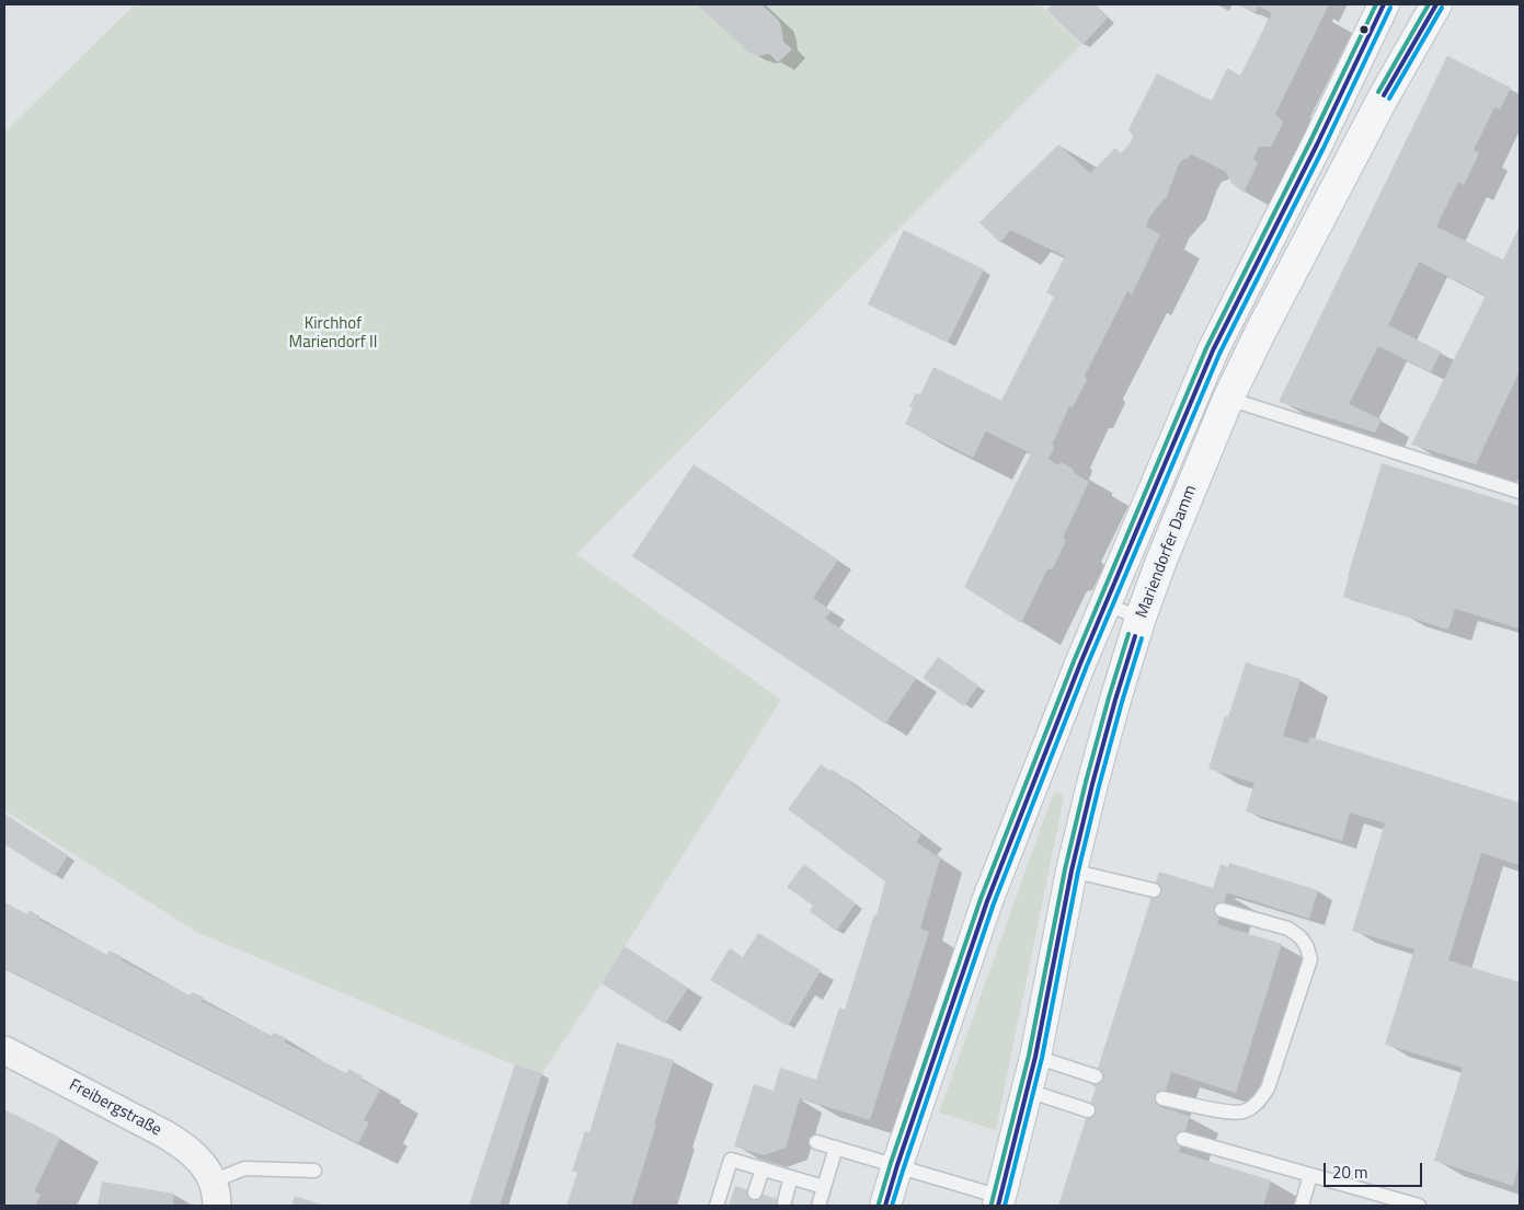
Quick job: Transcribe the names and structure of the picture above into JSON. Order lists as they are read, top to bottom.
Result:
{
  "streets": {
    "main road": ["Mariendorfer Damm"],
    "street": ["Freibergstraße"]
  },
  "parks": ["Kirchhof Mariendorf II"],
  "scale_bar": "20 m"
}
